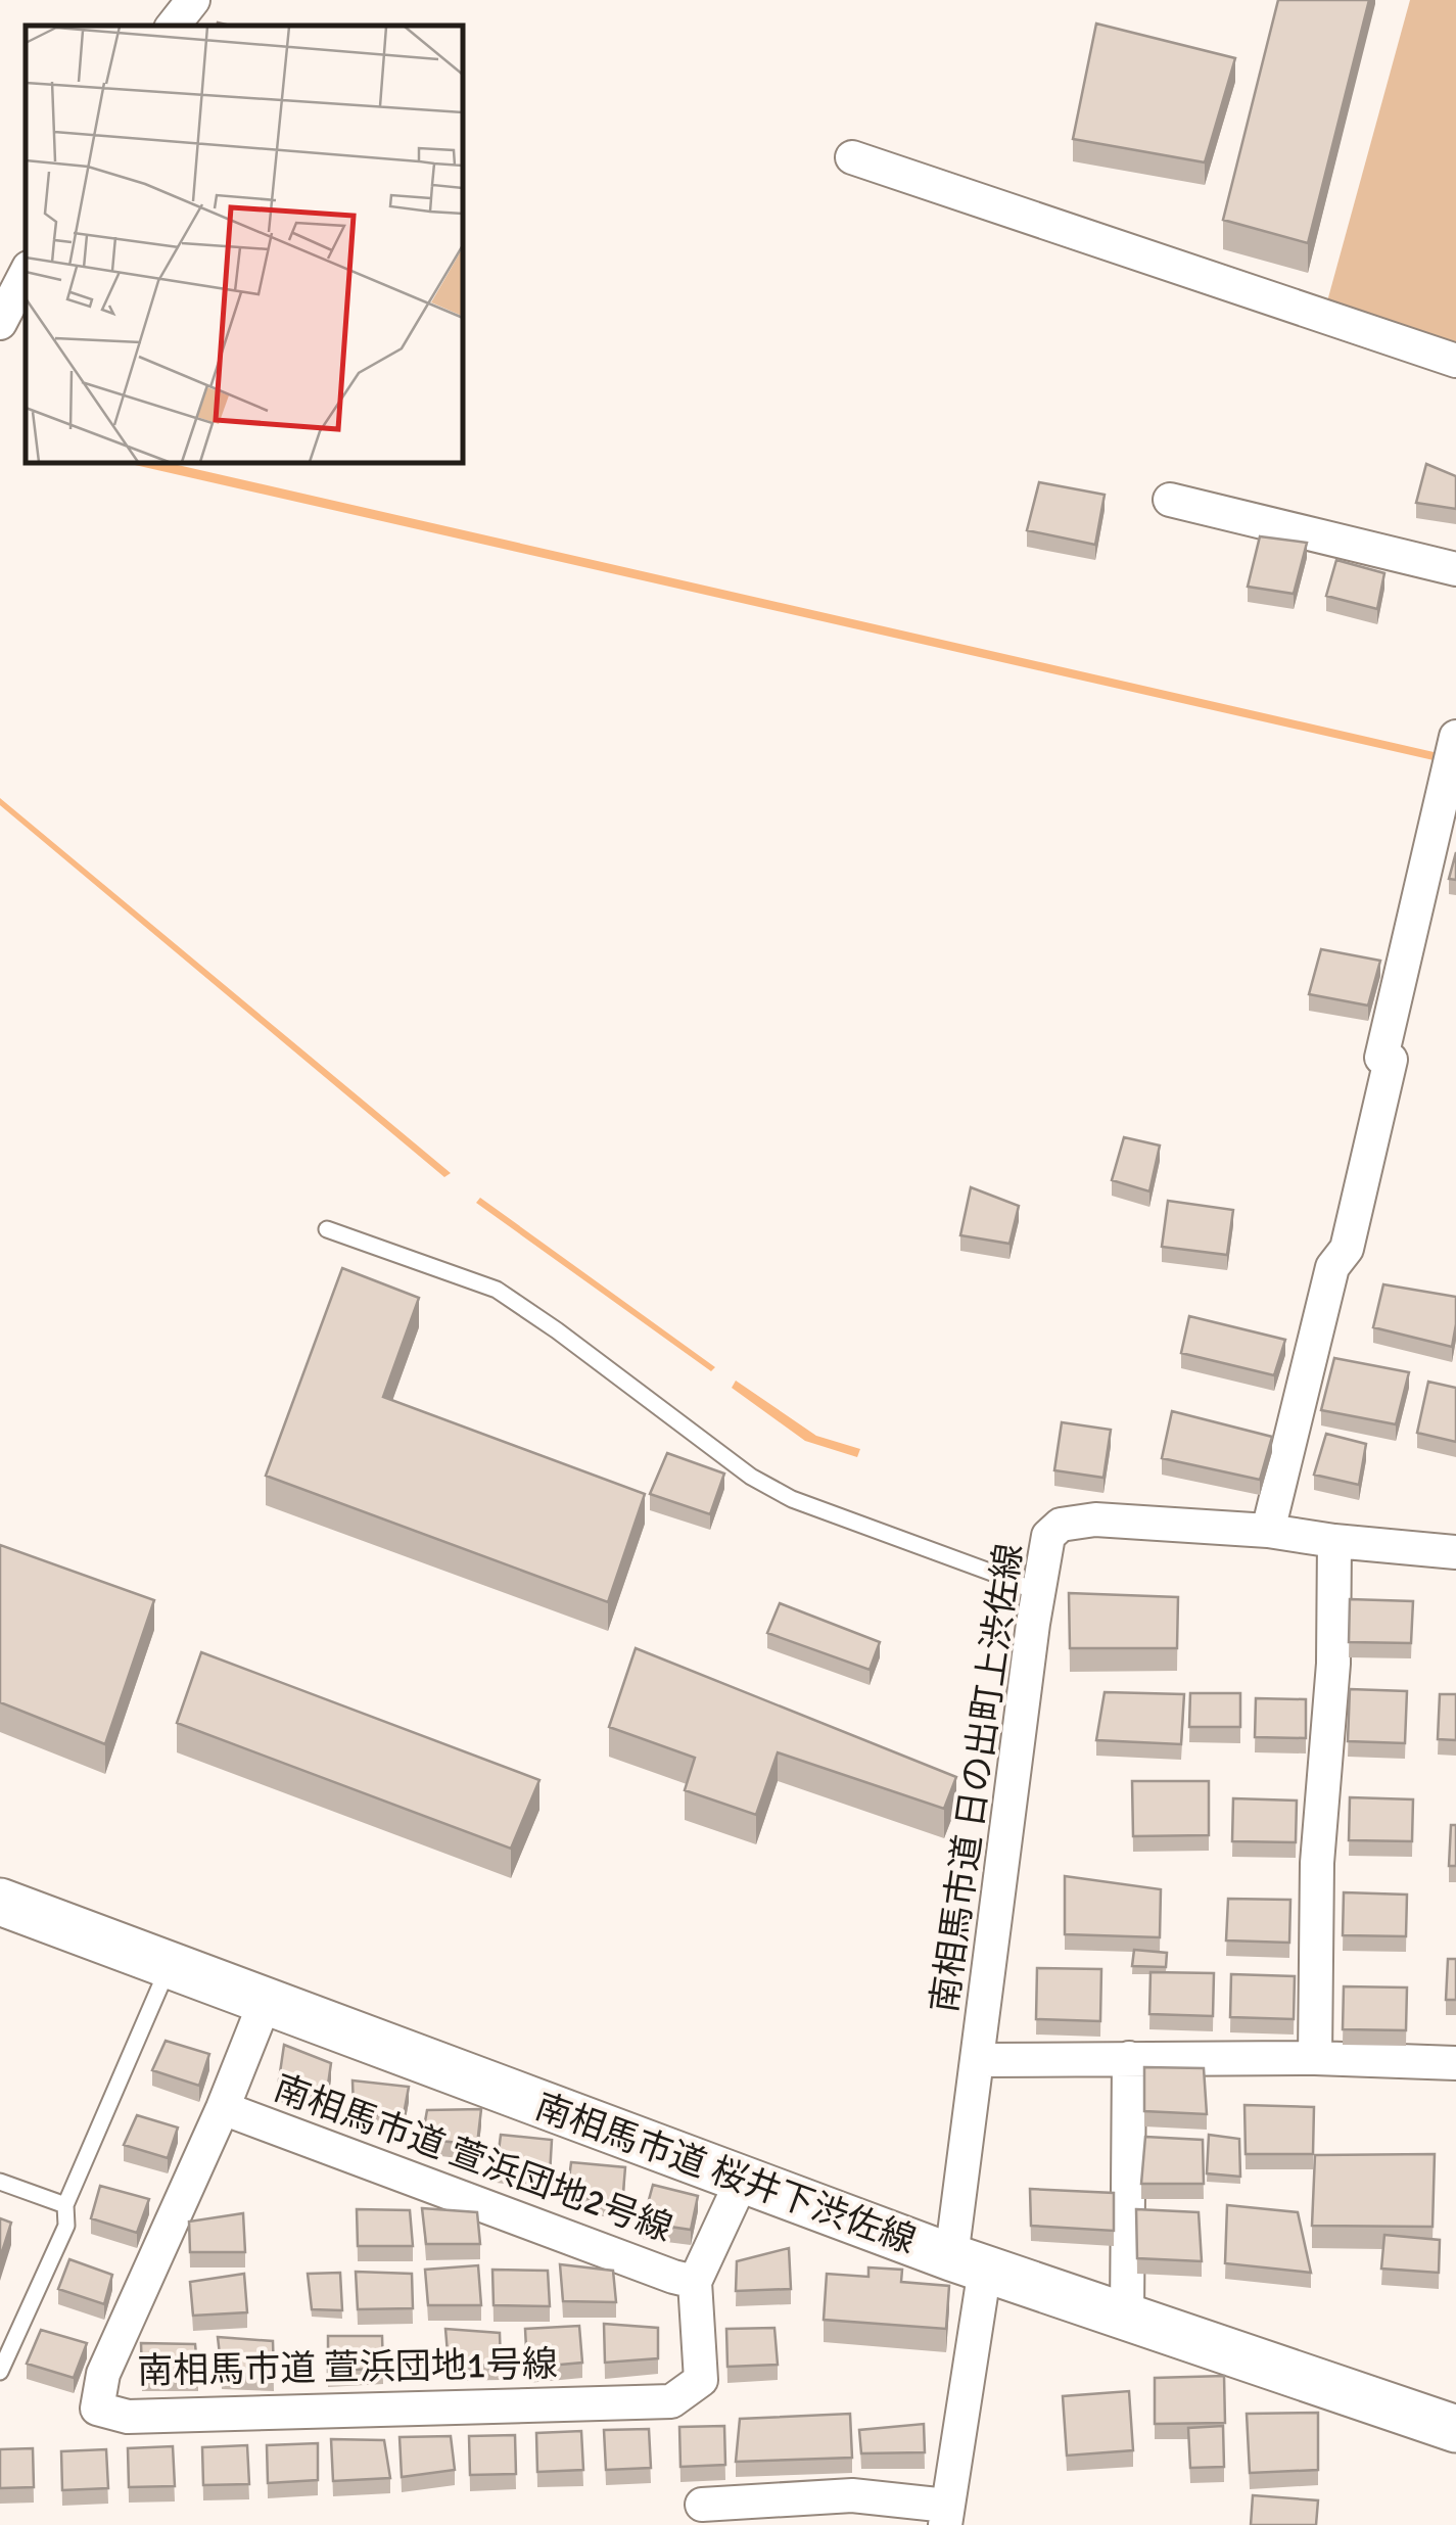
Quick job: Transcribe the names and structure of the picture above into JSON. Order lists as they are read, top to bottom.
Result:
{
  "streets": {
    "street": [
      "南相馬市道 日の出町上渋佐線",
      "南相馬市道 萱浜団地2号線",
      "南相馬市道 桜井下渋佐線",
      "南相馬市道 萱浜団地1号線"
    ]
  },
  "crossings": [
    ["南相馬市道 日の出町上渋佐線", "南相馬市道 桜井下渋佐線"],
    ["南相馬市道 萱浜団地2号線", "南相馬市道 萱浜団地1号線"],
    ["南相馬市道 桜井下渋佐線", "南相馬市道 萱浜団地1号線"]
  ]
}
